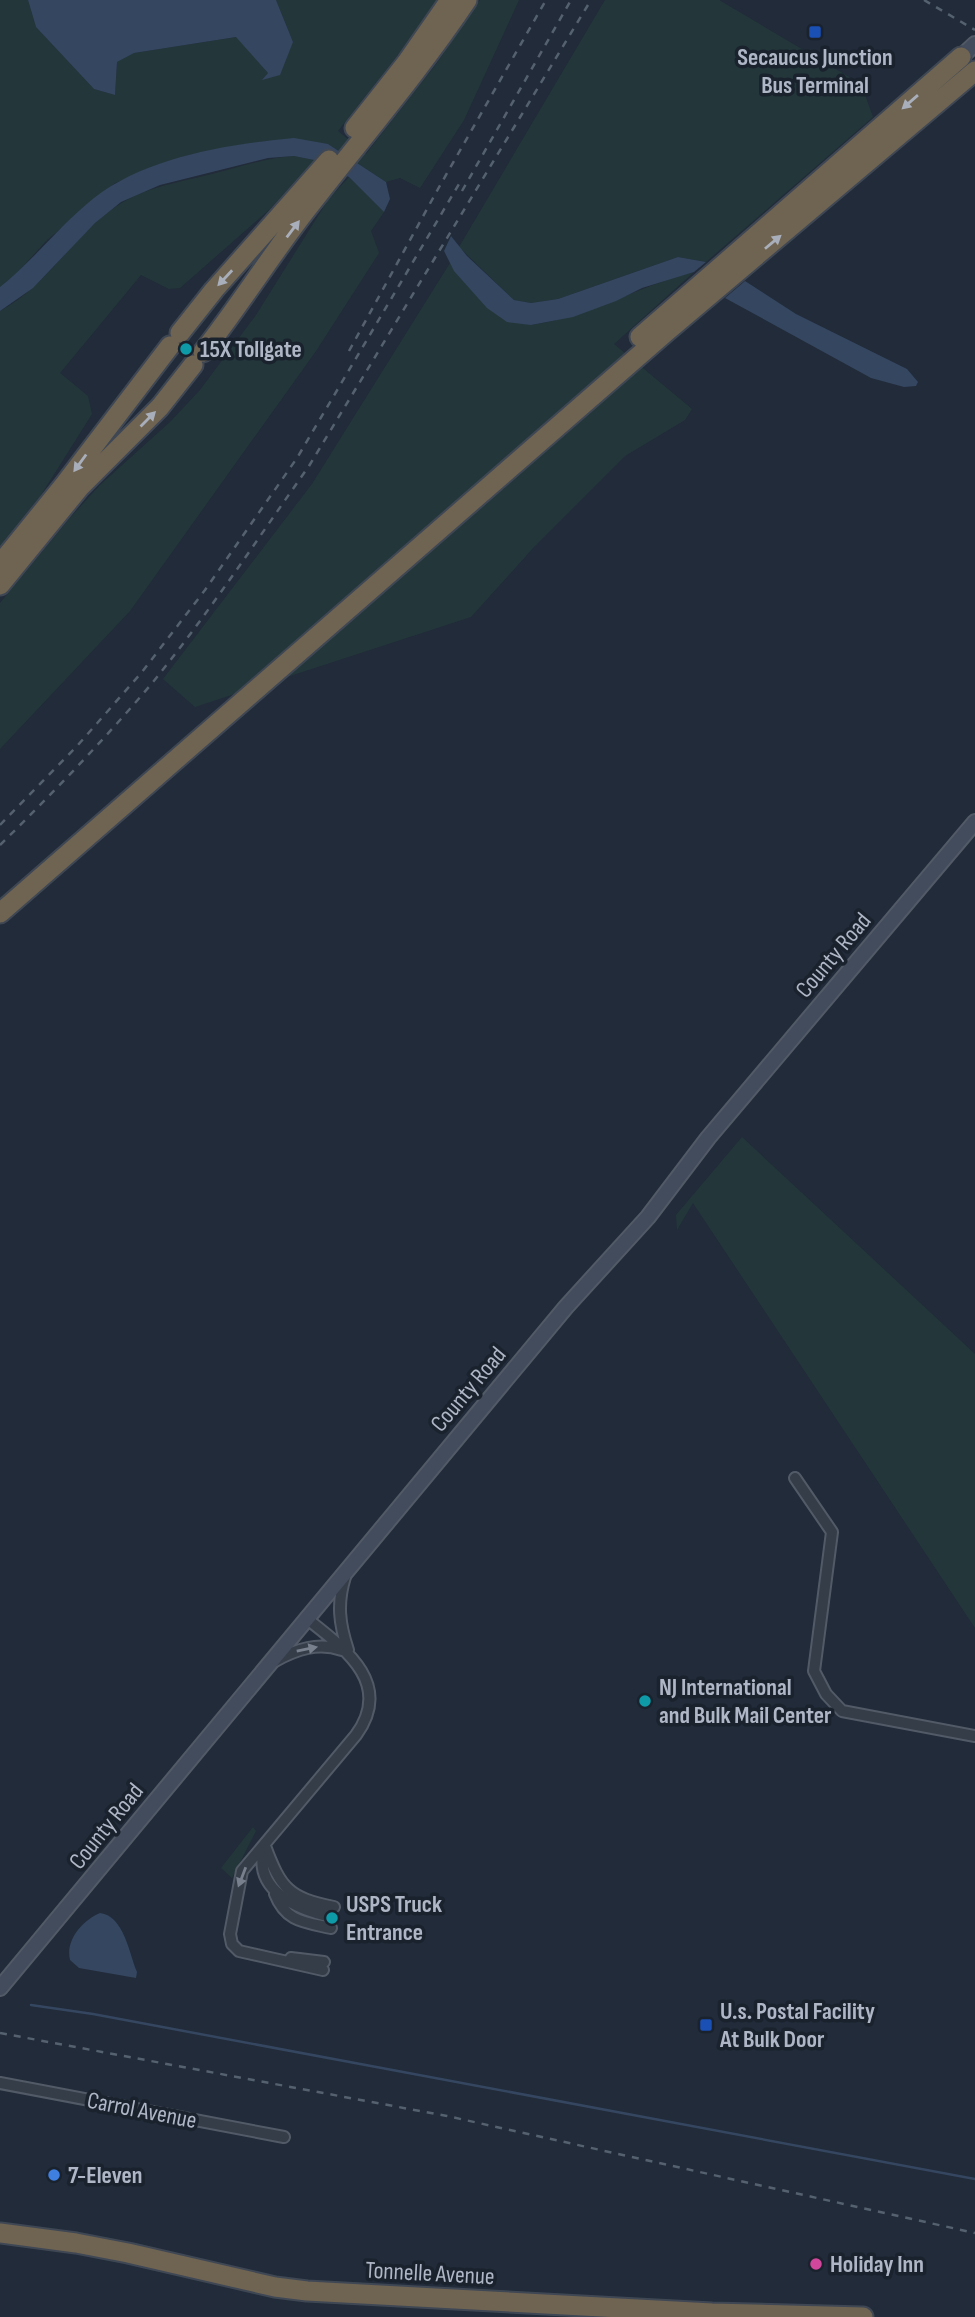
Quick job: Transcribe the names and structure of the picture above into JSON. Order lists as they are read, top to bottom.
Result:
{
  "streets": {
    "highway": ["Tonnelle Avenue"],
    "main road": ["County Road"],
    "street": ["Carrol Avenue"]
  },
  "places": {
    "transit": ["Secaucus Junction Bus Terminal", "U.s. Postal Facility At Bulk Door"],
    "other": [
      "15X Tollgate",
      "NJ International and Bulk Mail Center",
      "USPS Truck Entrance",
      "7-Eleven",
      "Holiday Inn"
    ]
  }
}
